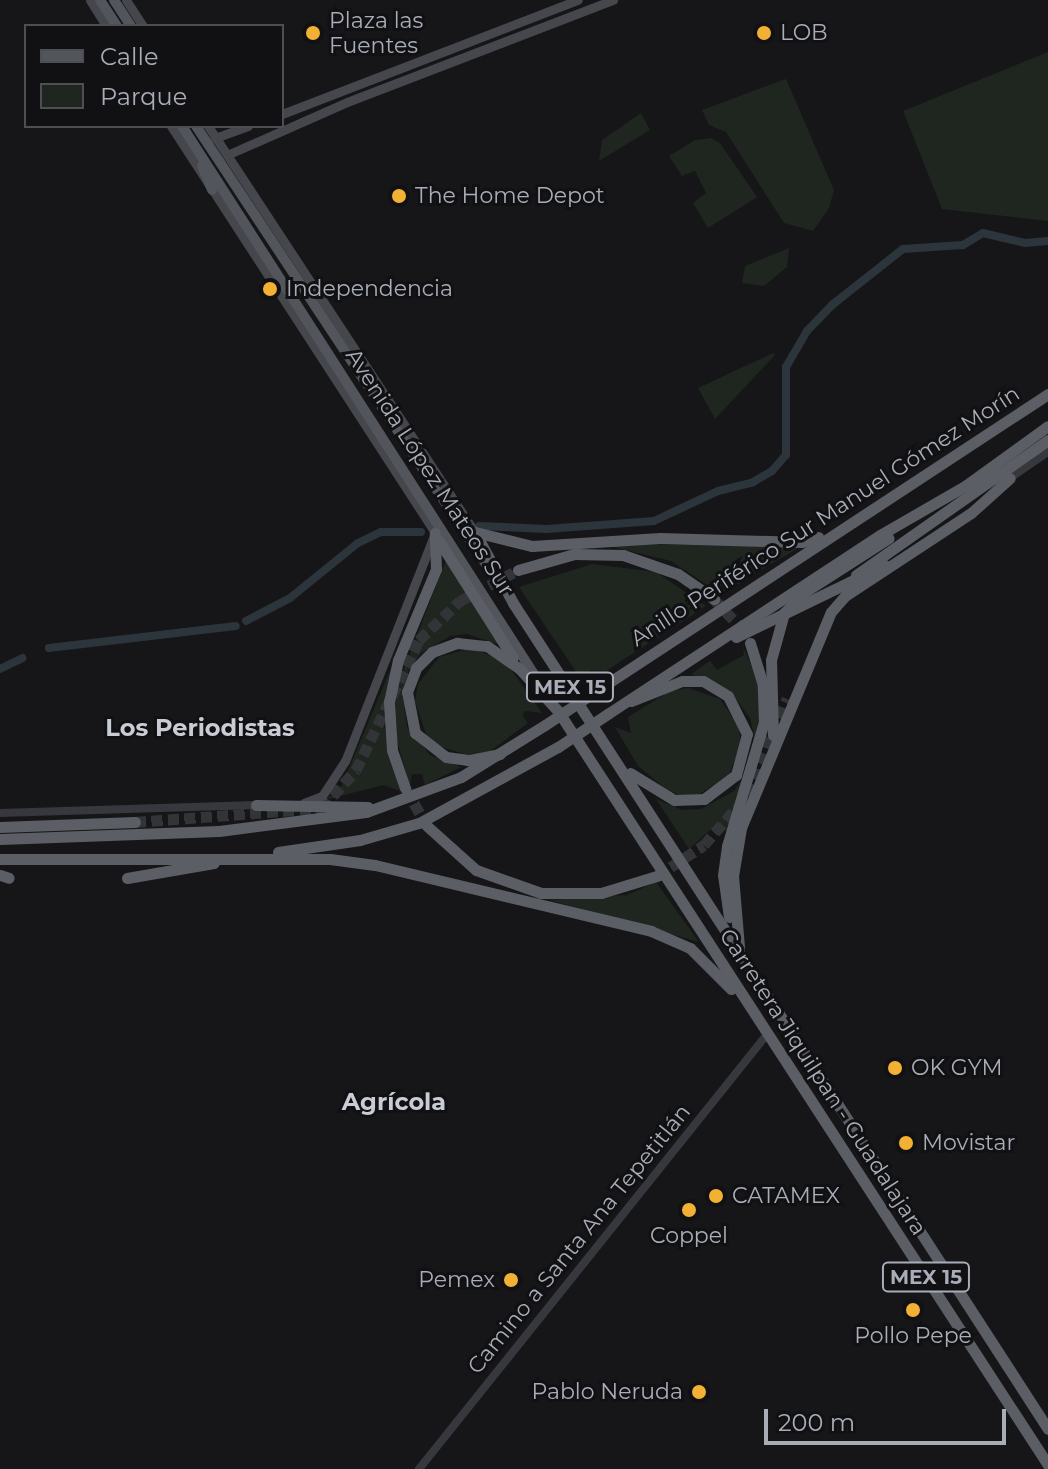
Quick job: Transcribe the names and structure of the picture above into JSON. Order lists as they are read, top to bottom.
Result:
{
  "streets": {
    "highway": [
      "Avenida López Mateos Sur",
      "Anillo Periférico Sur Manuel Gómez Morín",
      "MEX 15",
      "Carretera Jiquilpan - Guadalajara"
    ],
    "street": ["Camino a Santa Ana Tepetitlán"]
  },
  "crossings": [
    ["Avenida López Mateos Sur", "Carretera Jiquilpan - Guadalajara"],
    ["Carretera Jiquilpan - Guadalajara", "Camino a Santa Ana Tepetitlán"]
  ],
  "districts": ["Los Periodistas", "Agrícola"],
  "places": [
    "Plaza las Fuentes",
    "LOB",
    "The Home Depot",
    "Independencia",
    "OK GYM",
    "Movistar",
    "CATAMEX",
    "Coppel",
    "Pemex",
    "Pollo Pepe",
    "Pablo Neruda"
  ],
  "legend": ["Calle", "Parque"],
  "scale_bar": "200 m"
}
